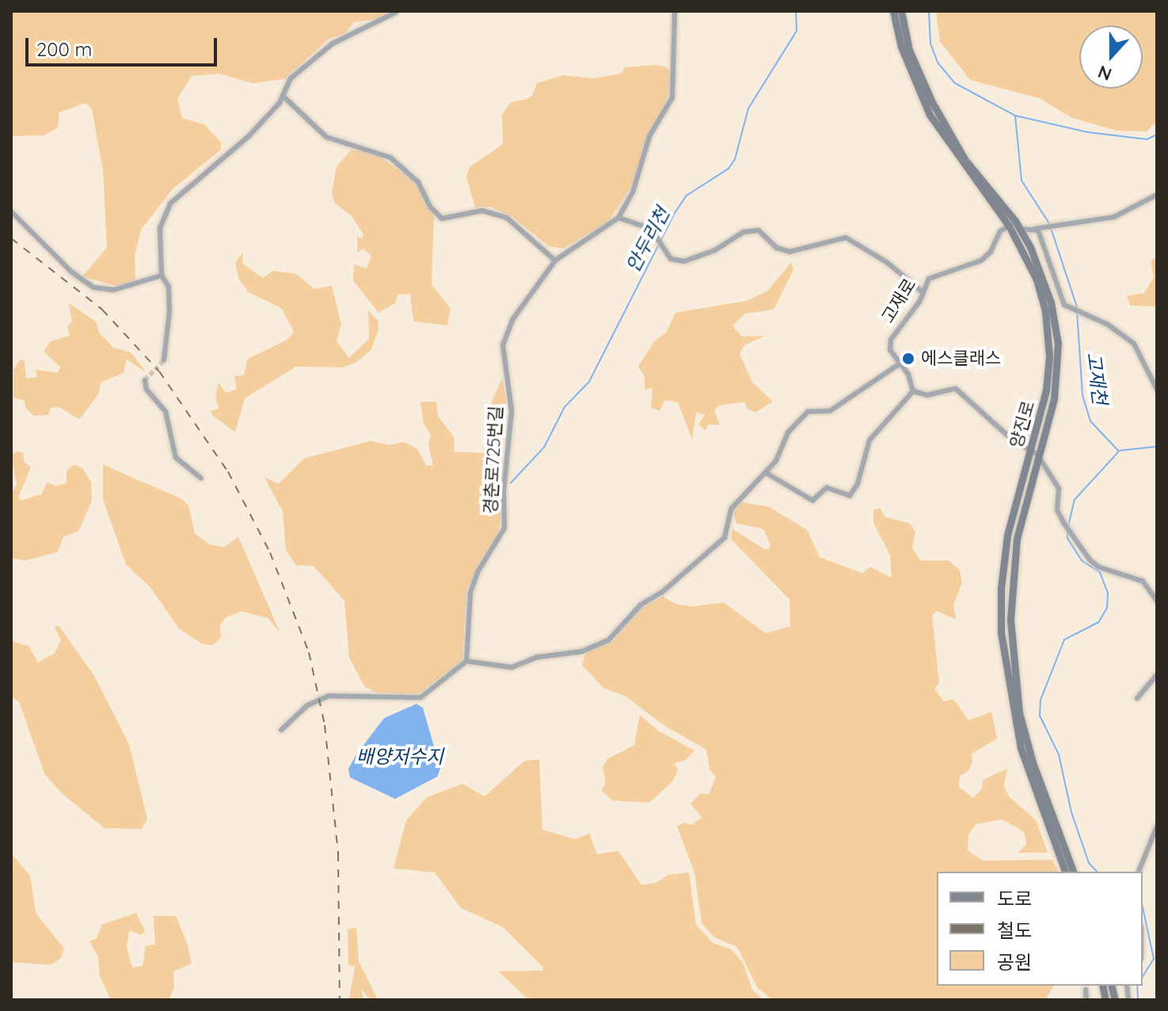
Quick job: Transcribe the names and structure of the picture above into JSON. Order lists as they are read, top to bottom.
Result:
{
  "streets": {
    "main road": ["양진로"],
    "street": ["고재로", "경춘로725번길"]
  },
  "crossings": [
    ["고재로", "양진로"]
  ],
  "water": ["안두리천", "고재천", "배양저수지"],
  "places": ["에스클래스"],
  "legend": ["도로", "철도", "공원"],
  "scale_bar": "200 m",
  "north": "bottom"
}
